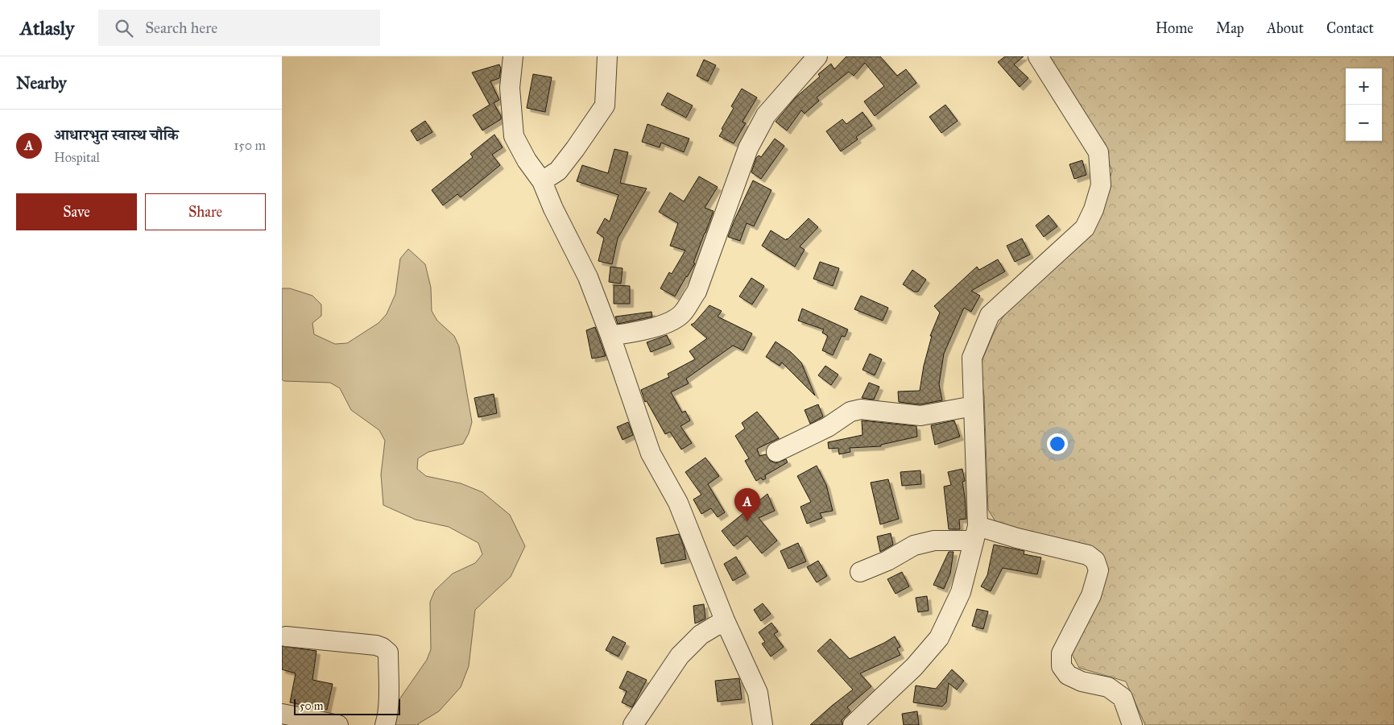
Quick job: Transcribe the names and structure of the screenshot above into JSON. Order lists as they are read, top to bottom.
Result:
{
  "scale_bar": "50 m",
  "page": {
    "header": "Atlasly",
    "search": "Search here",
    "nav": [
      "Home",
      "Map",
      "About",
      "Contact"
    ],
    "heading": "Nearby",
    "map_buttons": ["+", "−"],
    "list": [
      {
        "mark": "A",
        "name": "आधारभुत स्वास्थ चौकि",
        "note": "Hospital",
        "value": "150 m"
      }
    ],
    "buttons": ["Save", "Share"],
    "pins": "A",
    "scale": "50 m"
  }
}
